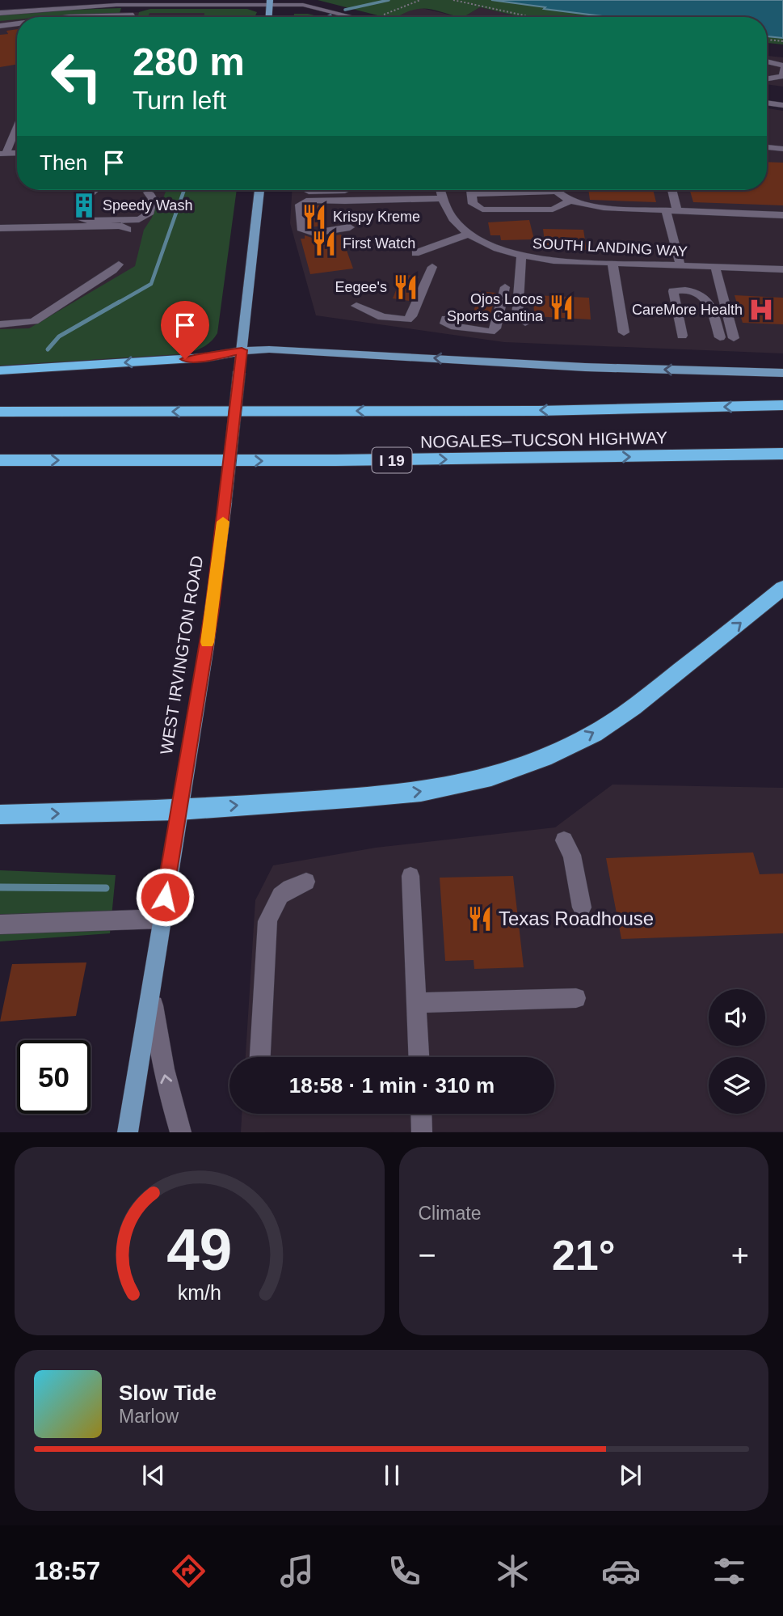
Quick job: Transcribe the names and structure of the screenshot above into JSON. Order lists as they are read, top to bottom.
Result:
{
  "streets": {
    "highway": ["NOGALES–TUCSON HIGHWAY", "I 19"],
    "main road": ["WEST IRVINGTON ROAD"],
    "street": ["SOUTH LANDING WAY"]
  },
  "places": {
    "building": ["Speedy Wash"],
    "restaurant": [
      "Krispy Kreme",
      "First Watch",
      "Eegee's",
      "Ojos Locos Sports Cantina",
      "Texas Roadhouse"
    ],
    "hospital": ["CareMore Health"]
  },
  "page": {
    "turn": ["280 m", "Turn left"],
    "then": "Then",
    "limit": "50",
    "trip": "18:58 · 1 min · 310 m",
    "tile": "Climate",
    "heat": ["−", "21°", "+"],
    "song": ["Slow Tide", "Marlow"],
    "tabs": "18:57",
    "gauge": ["49", "km/h"]
  }
}
